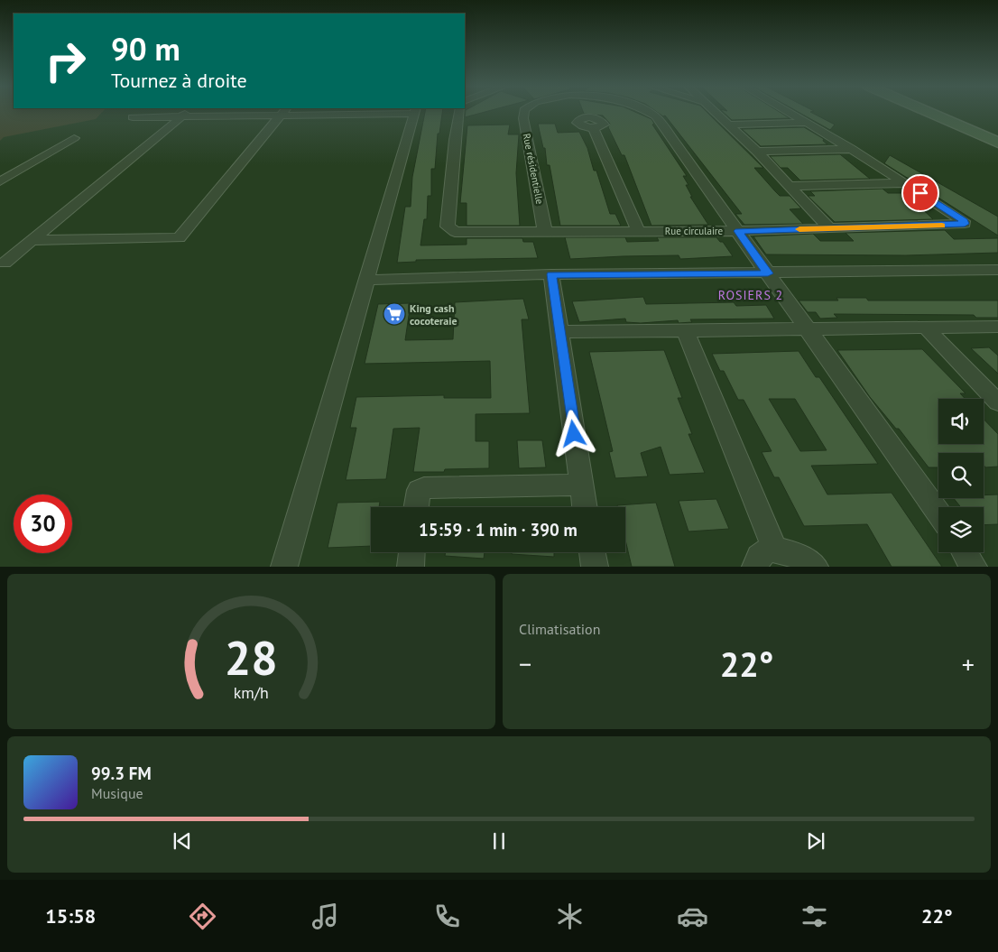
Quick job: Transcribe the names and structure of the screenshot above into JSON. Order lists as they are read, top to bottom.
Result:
{
  "streets": {
    "street": ["Rue résidentielle", "Rue circulaire"]
  },
  "crossings": [
    ["Rue résidentielle", "Rue circulaire"]
  ],
  "districts": ["ROSIERS 2"],
  "places": {
    "supermarket": ["King cash cocoteraie"]
  },
  "page": {
    "turn": ["90 m", "Tournez à droite"],
    "limit": "30",
    "trip": "15:59 · 1 min · 390 m",
    "tile": "Climatisation",
    "heat": ["−", "22°", "+"],
    "song": ["99.3 FM", "Musique"],
    "tabs": ["15:58", "22°"],
    "gauge": ["28", "km/h"]
  }
}
